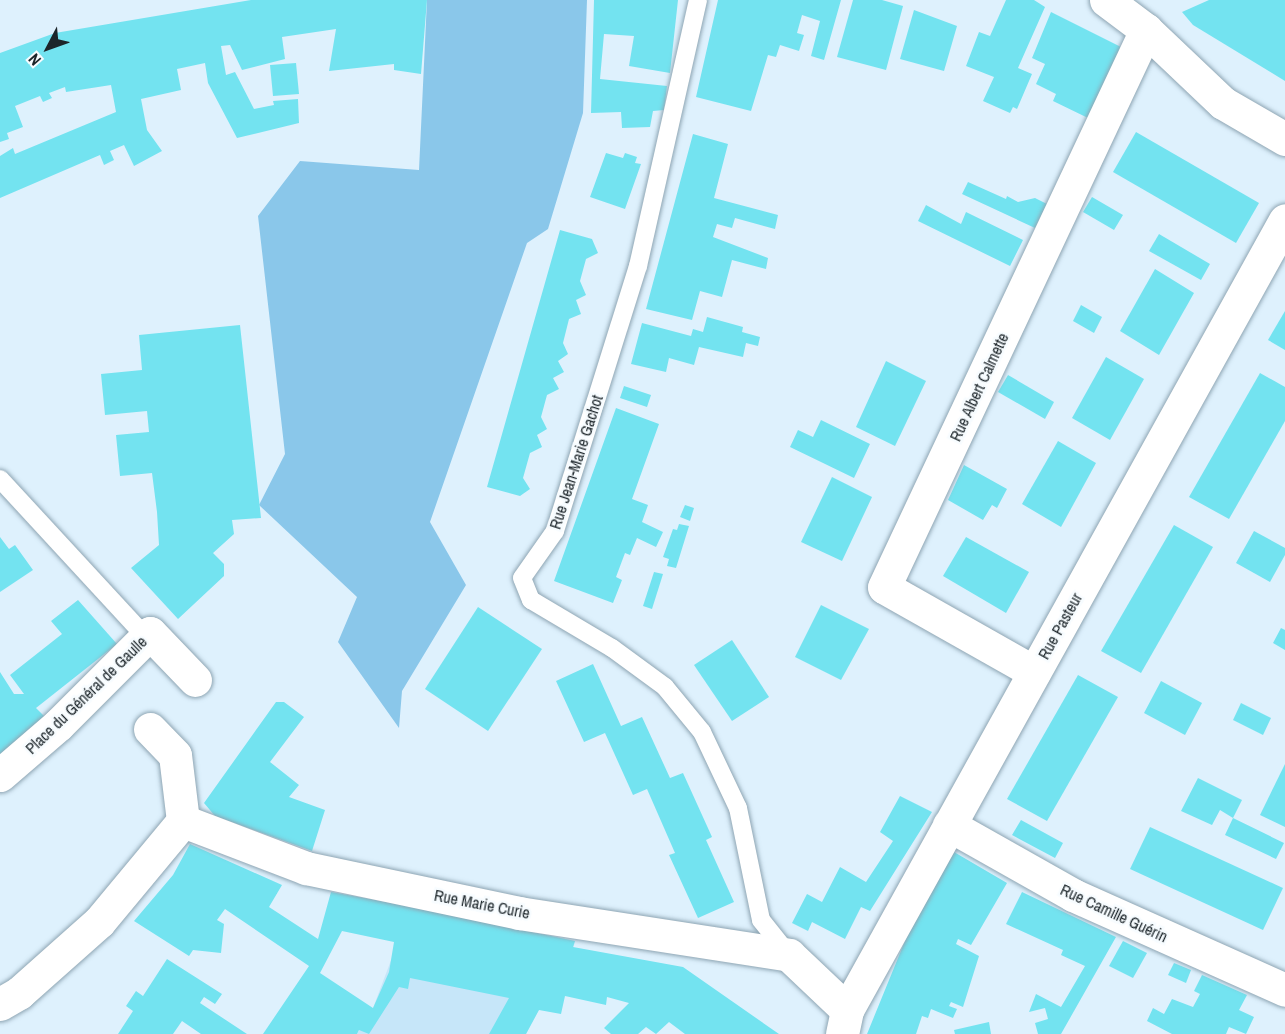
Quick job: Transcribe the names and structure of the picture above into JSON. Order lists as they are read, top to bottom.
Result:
{
  "streets": {
    "street": [
      "Rue Albert Calmette",
      "Rue Jean-Marie Gachot",
      "Rue Pasteur",
      "Place du Général de Gaulle",
      "Rue Marie Curie",
      "Rue Camille Guérin"
    ]
  },
  "crossings": [
    ["Rue Albert Calmette", "Rue Pasteur"],
    ["Rue Jean-Marie Gachot", "Rue Pasteur"],
    ["Rue Jean-Marie Gachot", "Rue Marie Curie"],
    ["Rue Pasteur", "Rue Camille Guérin"]
  ],
  "north": "bottom left"
}
